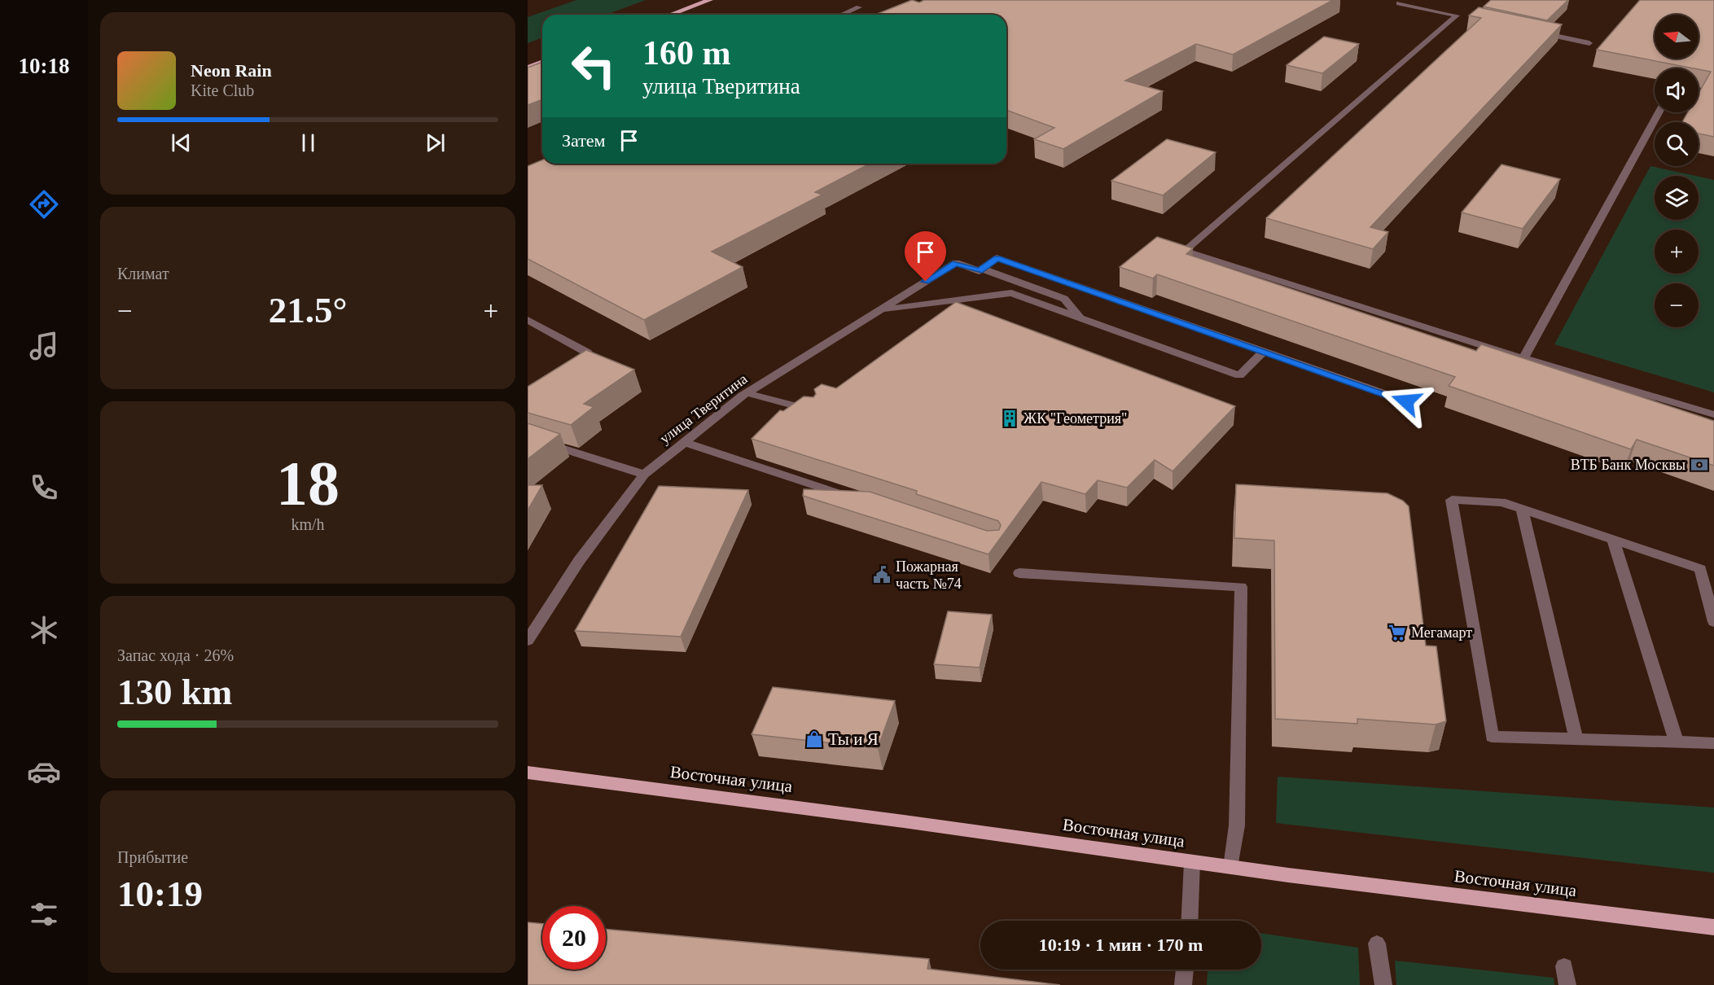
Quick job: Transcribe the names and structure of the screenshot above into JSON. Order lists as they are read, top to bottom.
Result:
{
  "streets": {
    "main road": ["Восточная улица"],
    "street": ["улица Тверитина"]
  },
  "places": {
    "building": ["ЖК \"Геометрия\""],
    "bank": ["ВТБ Банк Москвы"],
    "public building": ["Пожарная часть №74"],
    "supermarket": ["Мегамарт"],
    "shop": ["Ты и Я"]
  },
  "north": "left",
  "page": {
    "tabs": "10:18",
    "map_buttons": ["+", "−"],
    "turn": ["160 m", "улица Тверитина"],
    "song": ["Neon Rain", "Kite Club"],
    "then": "Затем",
    "tile": [
      "Климат",
      ["18", "km/h"],
      ["Запас хода · 26%", "130 km"],
      ["Прибытие", "10:19"]
    ],
    "heat": ["−", "21.5°", "+"],
    "limit": "20",
    "trip": "10:19 · 1 мин · 170 m"
  }
}
